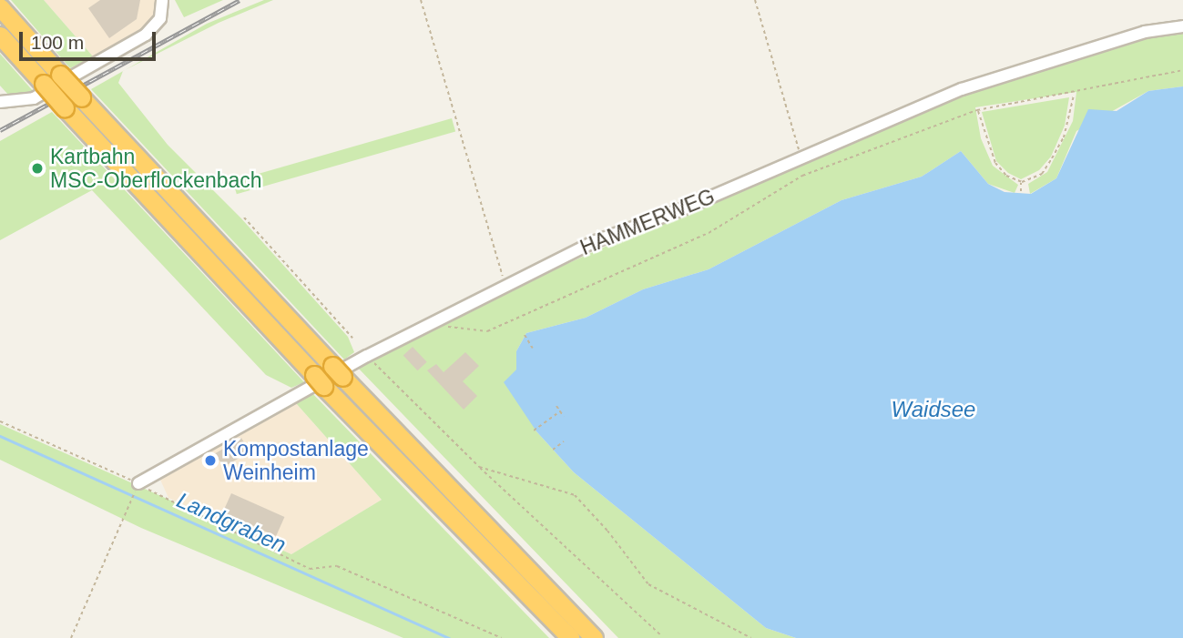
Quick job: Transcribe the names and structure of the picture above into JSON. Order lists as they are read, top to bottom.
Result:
{
  "streets": {
    "street": ["HAMMERWEG"]
  },
  "water": ["Waidsee", "Landgraben"],
  "places": ["Kartbahn MSC-Oberflockenbach", "Kompostanlage Weinheim"],
  "scale_bar": "100 m"
}
